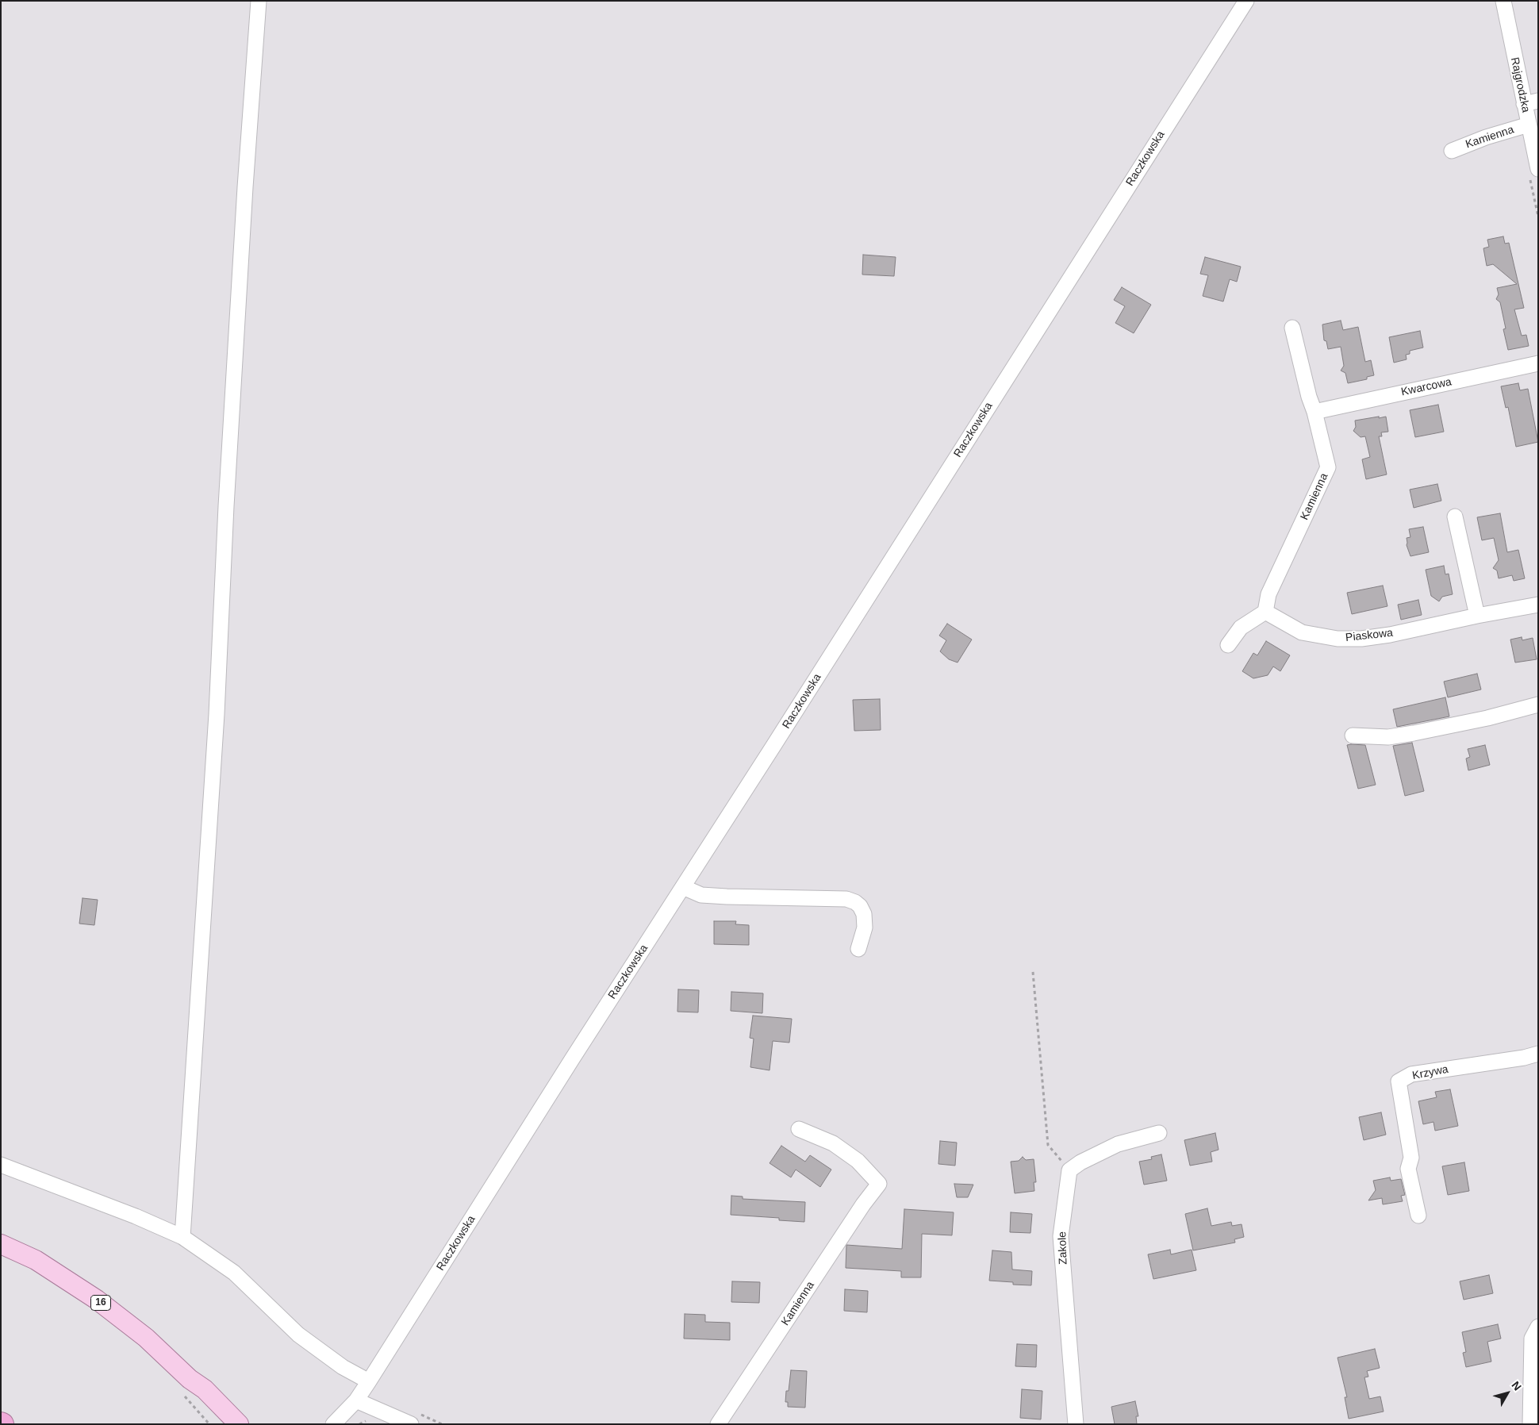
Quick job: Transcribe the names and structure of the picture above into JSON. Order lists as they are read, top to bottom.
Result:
{
  "streets": {
    "main road": ["16"],
    "street": [
      "Rajgrodzka",
      "Kamienna",
      "Raczkowska",
      "Kwarcowa",
      "Piaskowa",
      "Krzywa",
      "Zakole"
    ]
  },
  "crossings": [
    ["Rajgrodzka", "Kamienna"],
    ["Kamienna", "Kwarcowa"],
    ["Kamienna", "Piaskowa"]
  ],
  "north": "top right"
}
